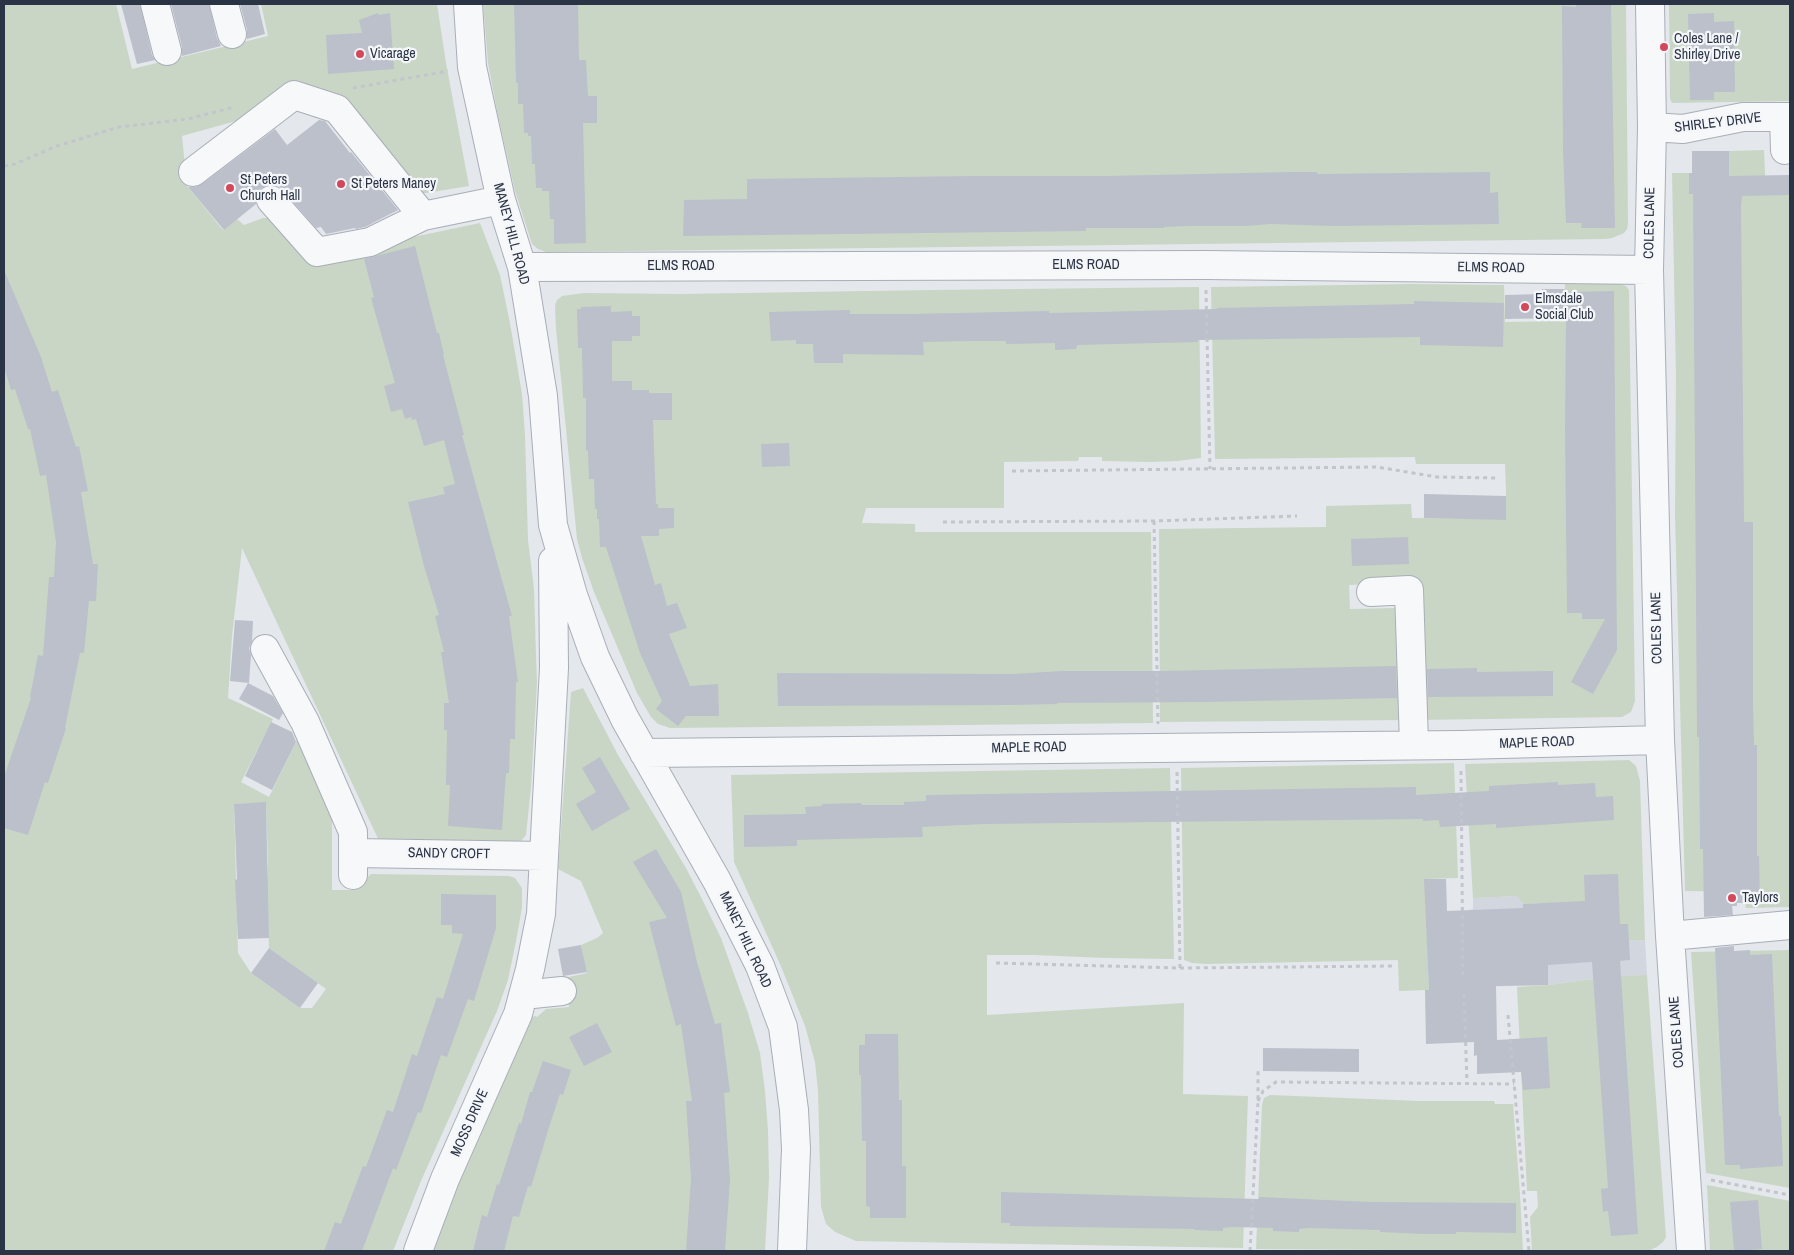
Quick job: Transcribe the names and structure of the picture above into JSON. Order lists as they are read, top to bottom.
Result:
{
  "streets": {
    "street": [
      "SHIRLEY DRIVE",
      "COLES LANE",
      "MANEY HILL ROAD",
      "ELMS ROAD",
      "MAPLE ROAD",
      "SANDY CROFT",
      "MOSS DRIVE"
    ]
  },
  "crossings": [
    ["SHIRLEY DRIVE", "COLES LANE"],
    ["COLES LANE", "ELMS ROAD"],
    ["COLES LANE", "MAPLE ROAD"],
    ["MANEY HILL ROAD", "ELMS ROAD"],
    ["MANEY HILL ROAD", "MAPLE ROAD"],
    ["MANEY HILL ROAD", "SANDY CROFT"],
    ["MANEY HILL ROAD", "MOSS DRIVE"],
    ["SANDY CROFT", "MOSS DRIVE"]
  ],
  "places": [
    "Coles Lane / Shirley Drive",
    "Vicarage",
    "St Peters Maney",
    "St Peters Church Hall",
    "Elmsdale Social Club",
    "Taylors"
  ]
}
